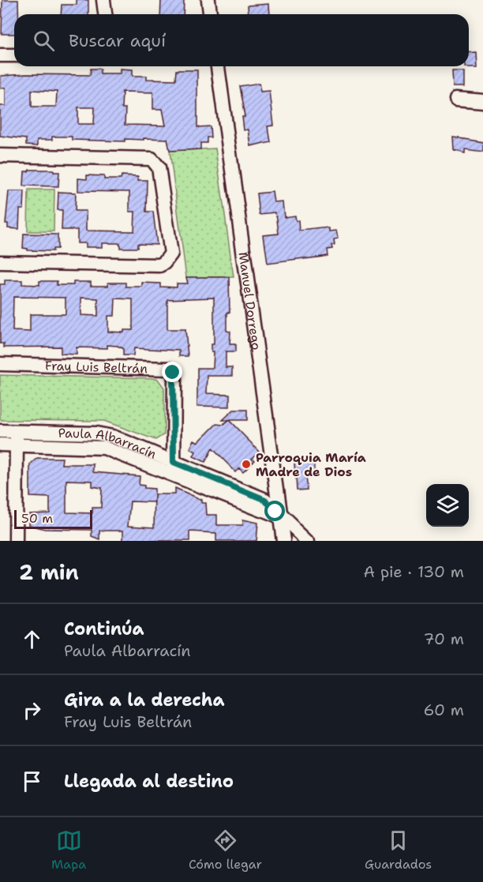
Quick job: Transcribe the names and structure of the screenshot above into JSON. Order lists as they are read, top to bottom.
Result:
{
  "streets": {
    "street": ["Manuel Dorrego", "Fray Luis Beltrán", "Paula Albarracín"]
  },
  "crossings": [
    ["Manuel Dorrego", "Paula Albarracín"],
    ["Fray Luis Beltrán", "Paula Albarracín"]
  ],
  "places": ["Parroquia María Madre de Dios"],
  "scale_bar": "50 m",
  "page": {
    "search": "Buscar aquí",
    "scale": "50 m",
    "heading": ["2 min", "A pie · 130 m"],
    "list": [
      ["Continúa", "Paula Albarracín", "70 m"],
      ["Gira a la derecha", "Fray Luis Beltrán", "60 m"],
      "Llegada al destino"
    ],
    "nav": ["Mapa", "Cómo llegar", "Guardados"]
  }
}
